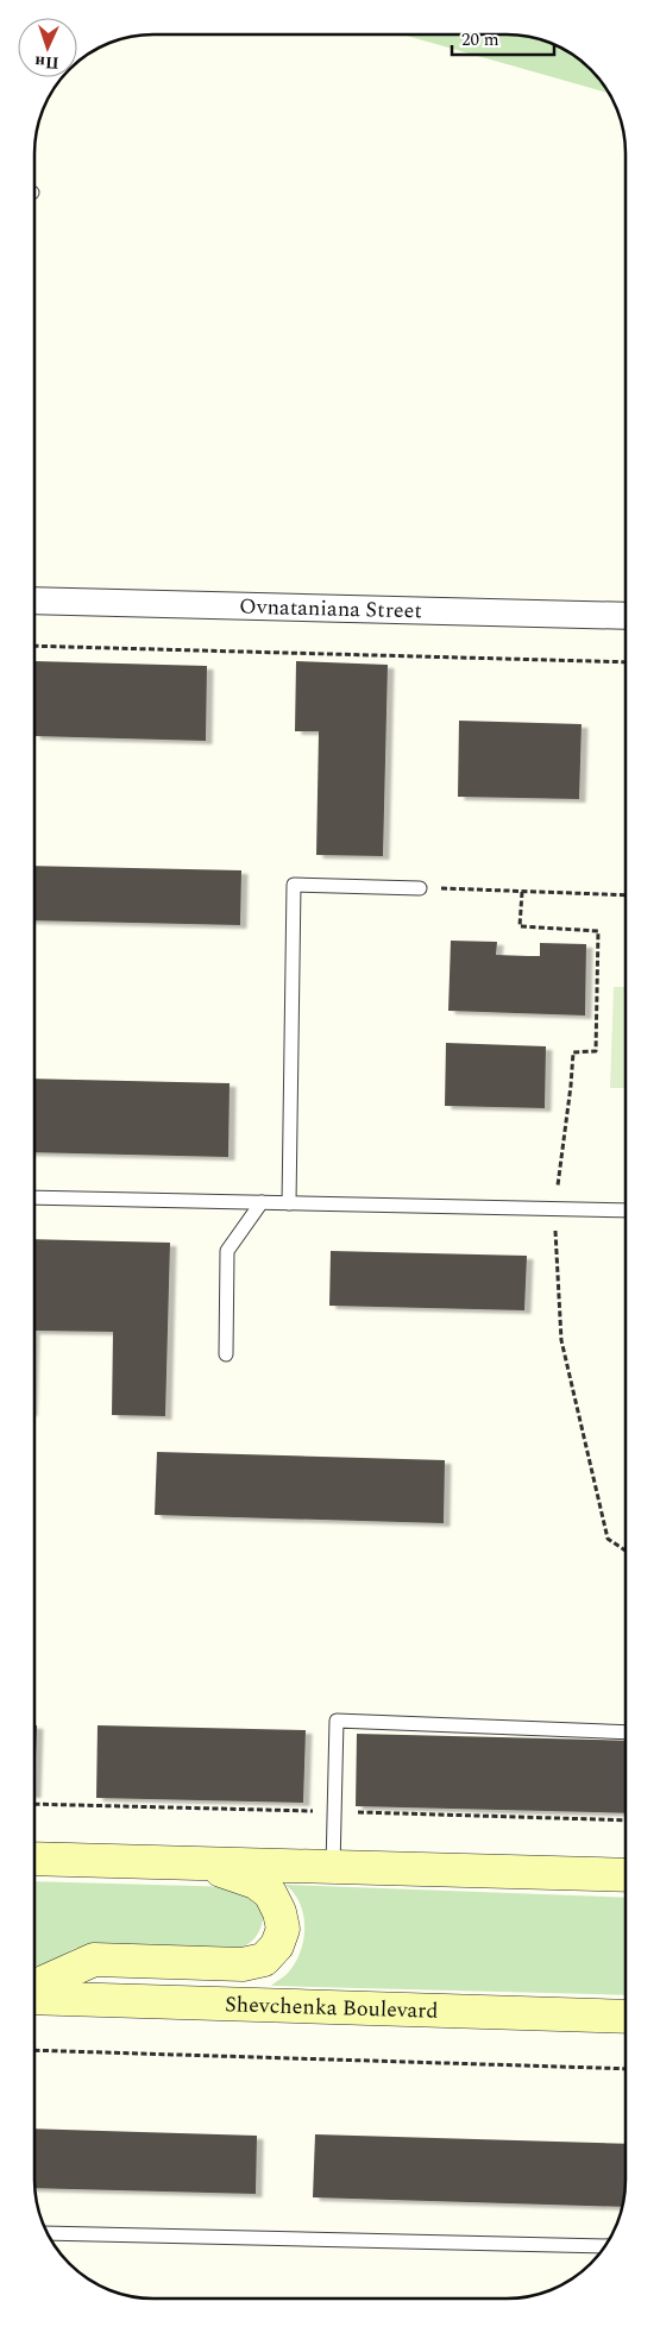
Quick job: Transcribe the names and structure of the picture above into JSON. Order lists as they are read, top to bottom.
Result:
{
  "streets": {
    "main road": ["Shevchenka Boulevard"],
    "street": ["Ovnataniana Street"]
  },
  "scale_bar": "20 m",
  "north": "bottom"
}
